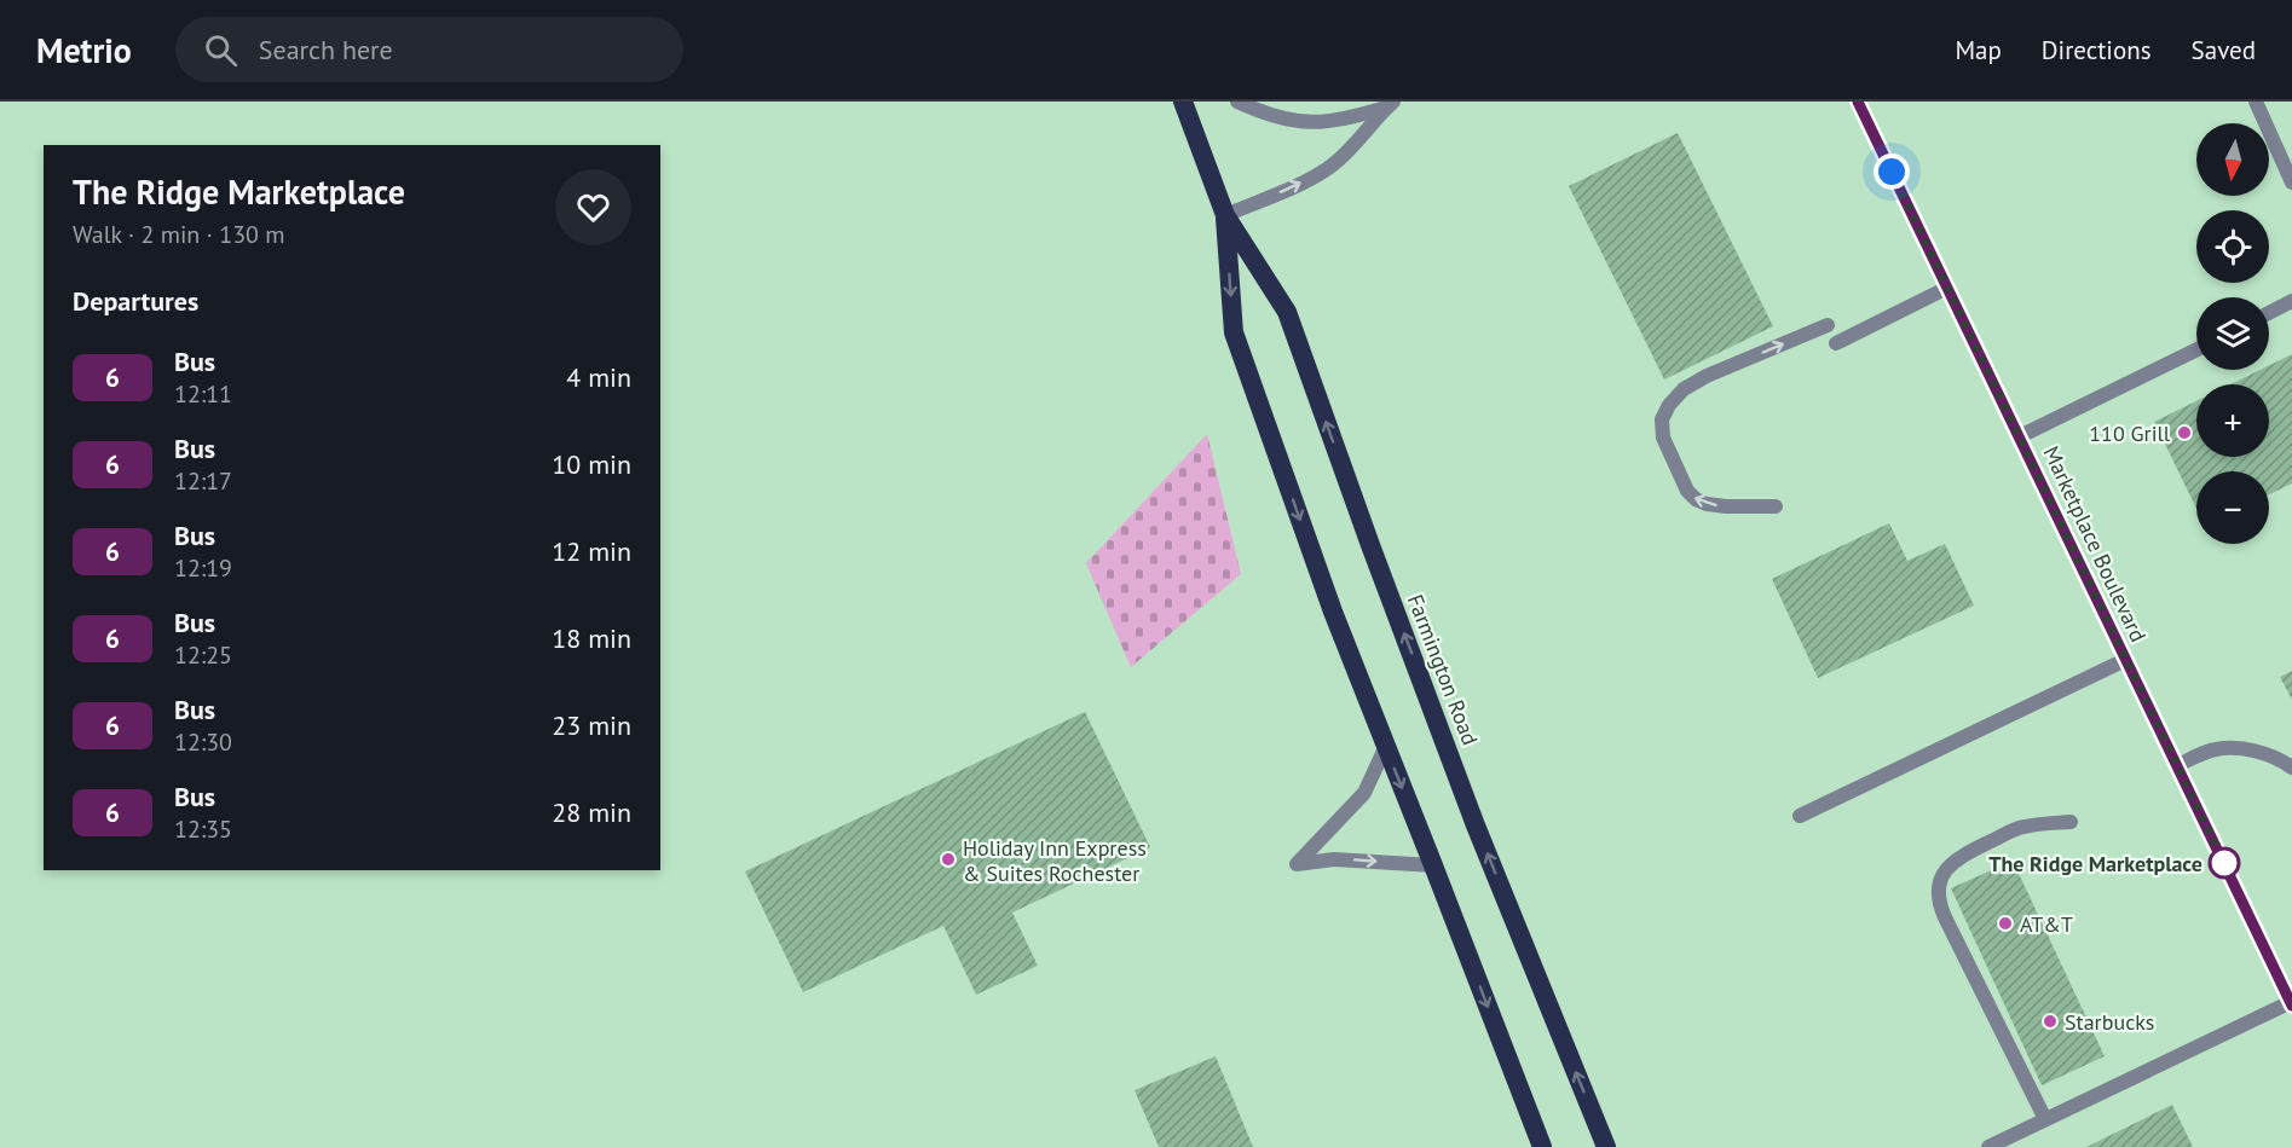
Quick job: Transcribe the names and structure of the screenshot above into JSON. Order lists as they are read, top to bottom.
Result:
{
  "streets": {
    "highway": ["Farmington Road"],
    "lane": ["Marketplace Boulevard"]
  },
  "places": [
    "110 Grill",
    "Holiday Inn Express & Suites Rochester",
    "The Ridge Marketplace",
    "AT&T",
    "Starbucks"
  ],
  "lines": ["bus line 6"],
  "north": "bottom",
  "page": {
    "header": "Metrio",
    "search": "Search here",
    "nav": ["Map", "Directions", "Saved"],
    "map_buttons": ["+", "−"],
    "heading": [
      ["The Ridge Marketplace", "Walk · 2 min · 130 m"],
      "Departures"
    ],
    "list": [
      {
        "mark": "6",
        "name": "Bus",
        "note": "12:11",
        "value": "4 min"
      },
      {
        "mark": "6",
        "name": "Bus",
        "note": "12:17",
        "value": "10 min"
      },
      {
        "mark": "6",
        "name": "Bus",
        "note": "12:19",
        "value": "12 min"
      },
      {
        "mark": "6",
        "name": "Bus",
        "note": "12:25",
        "value": "18 min"
      },
      {
        "mark": "6",
        "name": "Bus",
        "note": "12:30",
        "value": "23 min"
      },
      {
        "mark": "6",
        "name": "Bus",
        "note": "12:35",
        "value": "28 min"
      }
    ]
  }
}
